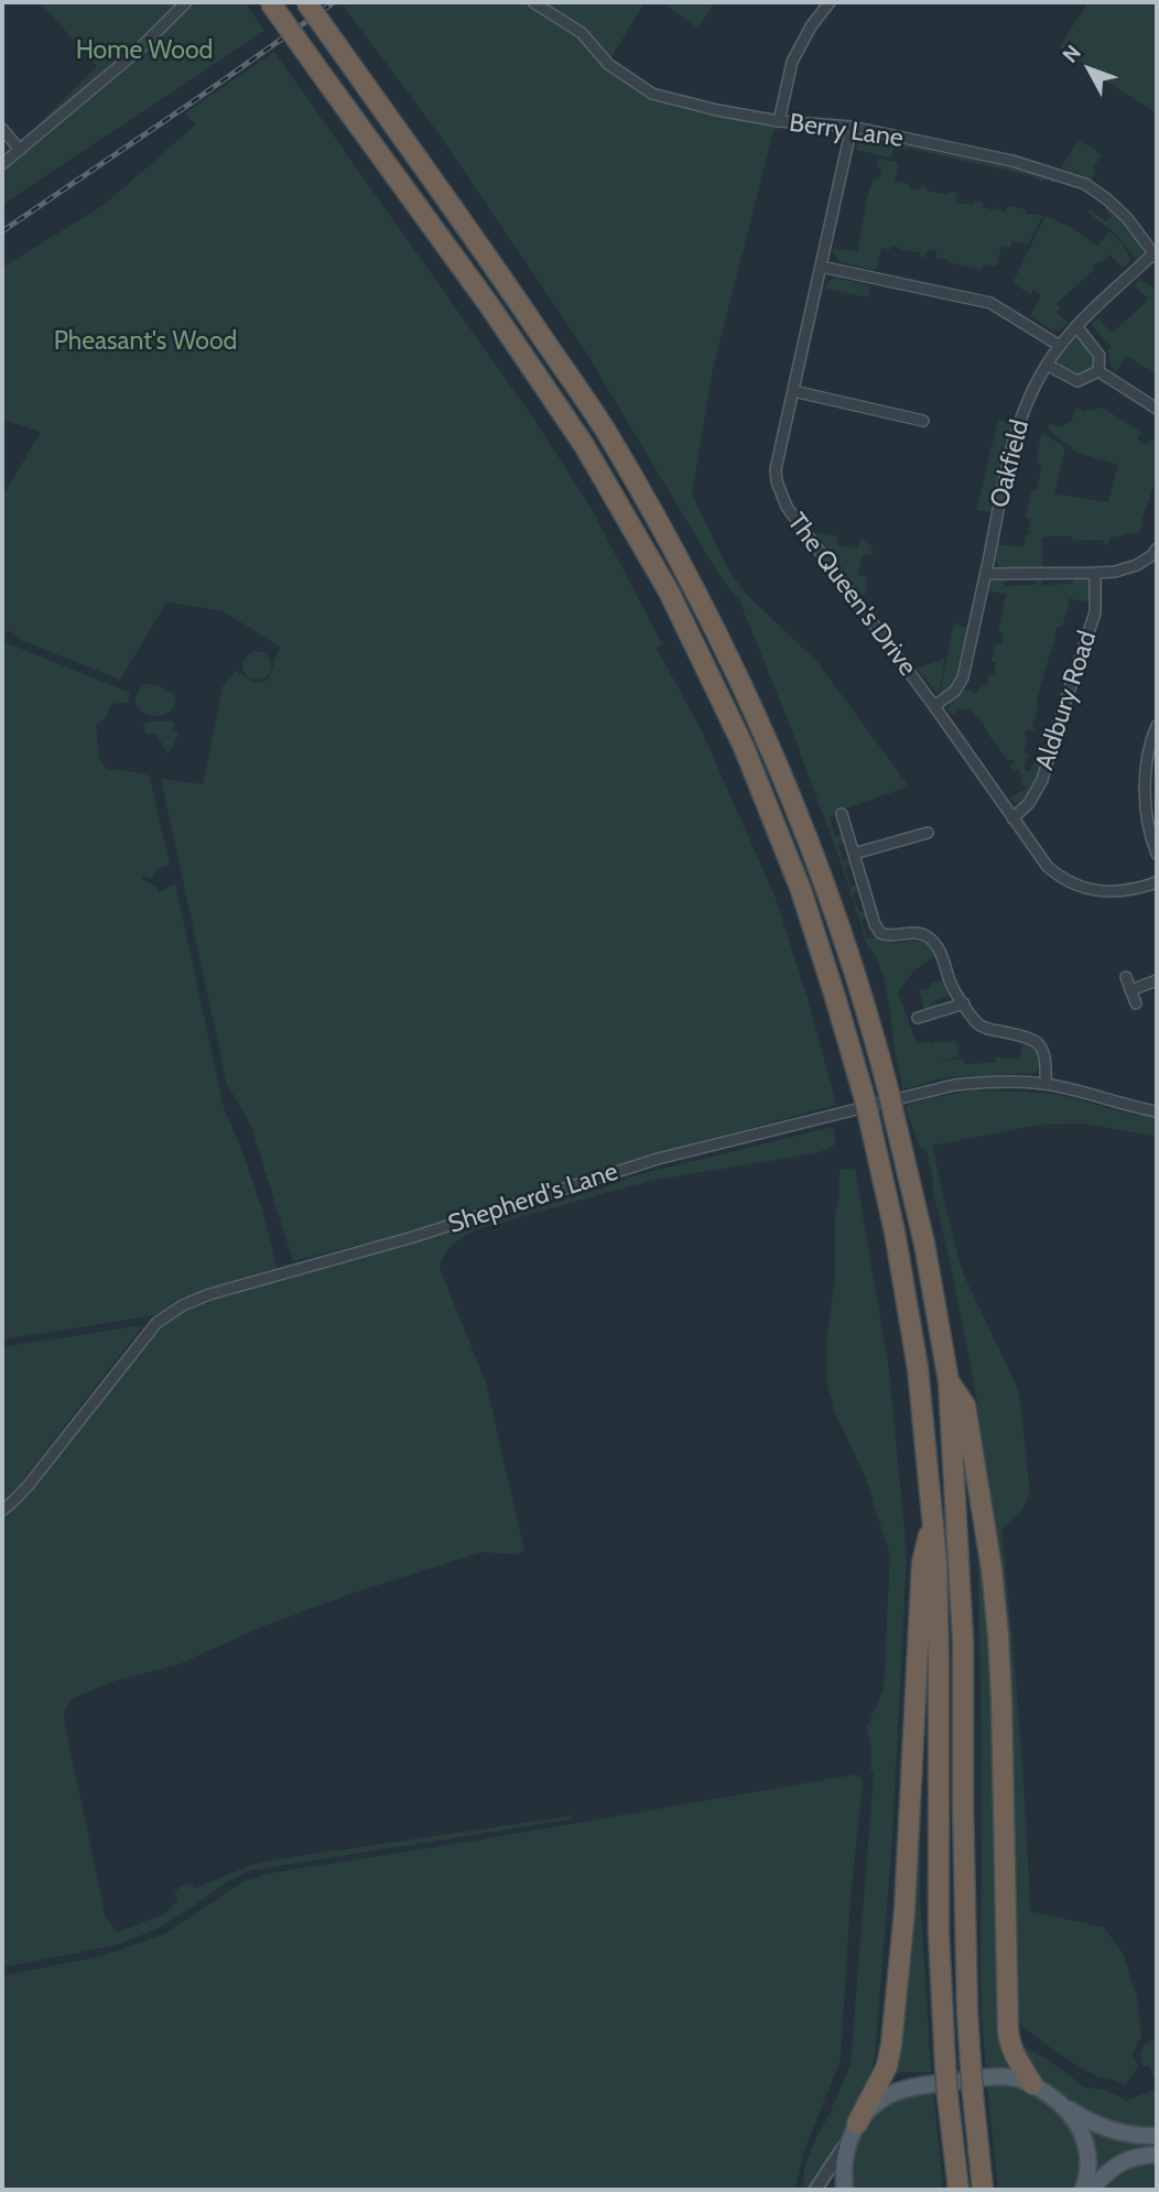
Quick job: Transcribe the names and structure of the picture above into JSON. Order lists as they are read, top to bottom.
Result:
{
  "streets": {
    "street": [
      "Berry Lane",
      "Oakfield",
      "The Queen's Drive",
      "Aldbury Road",
      "Shepherd's Lane"
    ]
  },
  "crossings": [
    ["Berry Lane", "Oakfield"],
    ["Berry Lane", "The Queen's Drive"],
    ["Oakfield", "The Queen's Drive"],
    ["The Queen's Drive", "Aldbury Road"]
  ],
  "parks": ["Home Wood", "Pheasant's Wood"],
  "north": "top left"
}
